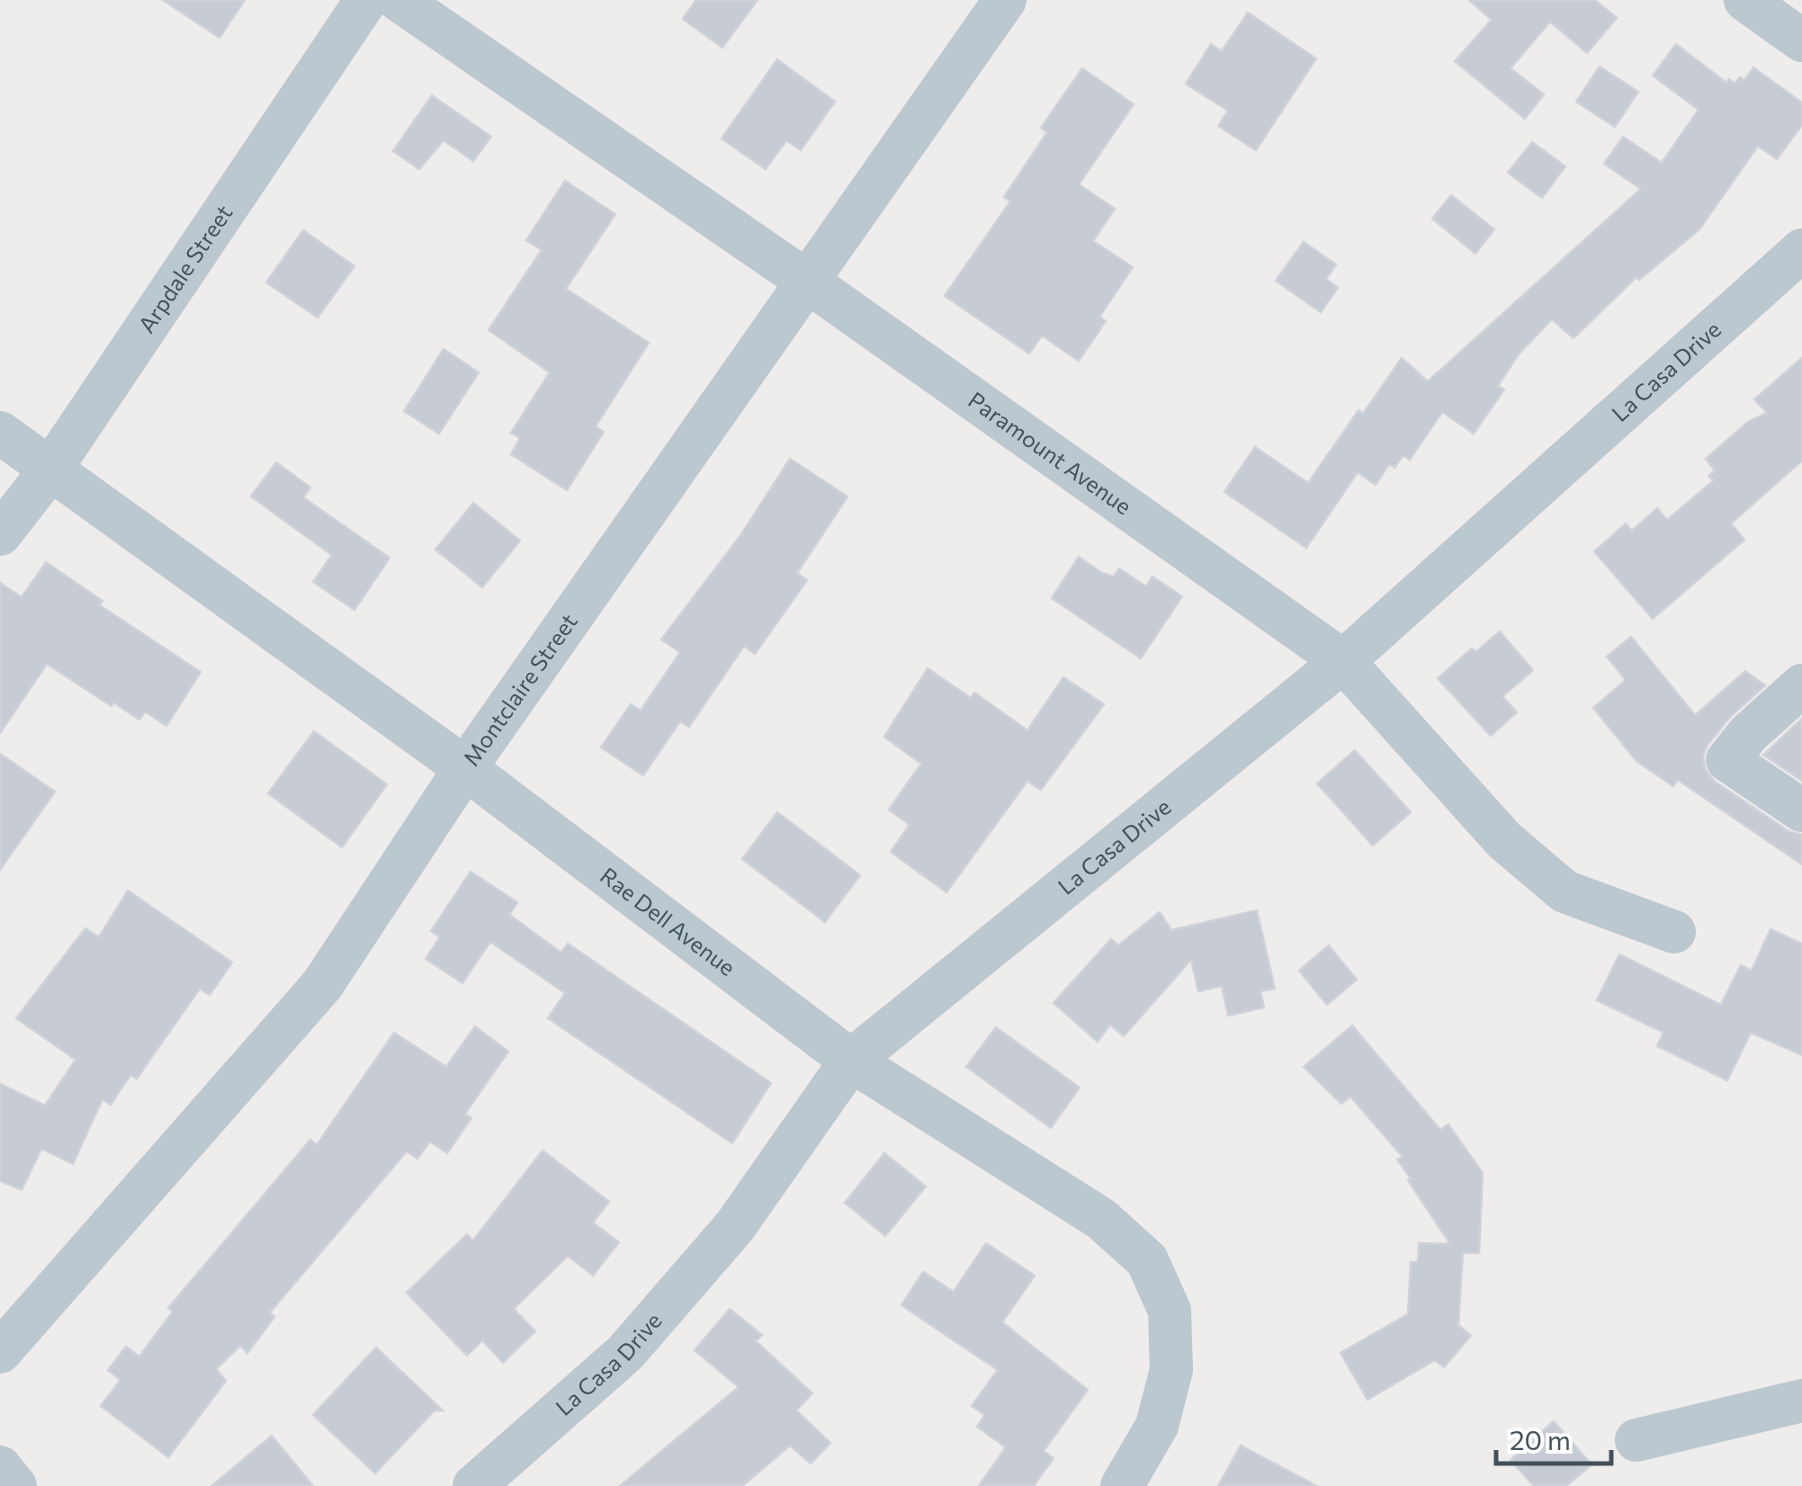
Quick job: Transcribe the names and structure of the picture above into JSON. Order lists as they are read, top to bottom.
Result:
{
  "streets": {
    "street": [
      "Arpdale Street",
      "La Casa Drive",
      "Paramount Avenue",
      "Montclaire Street",
      "Rae Dell Avenue"
    ]
  },
  "crossings": [
    ["Arpdale Street", "Rae Dell Avenue"],
    ["La Casa Drive", "Paramount Avenue"],
    ["La Casa Drive", "Rae Dell Avenue"],
    ["Paramount Avenue", "Montclaire Street"],
    ["Montclaire Street", "Rae Dell Avenue"]
  ],
  "scale_bar": "20 m"
}
